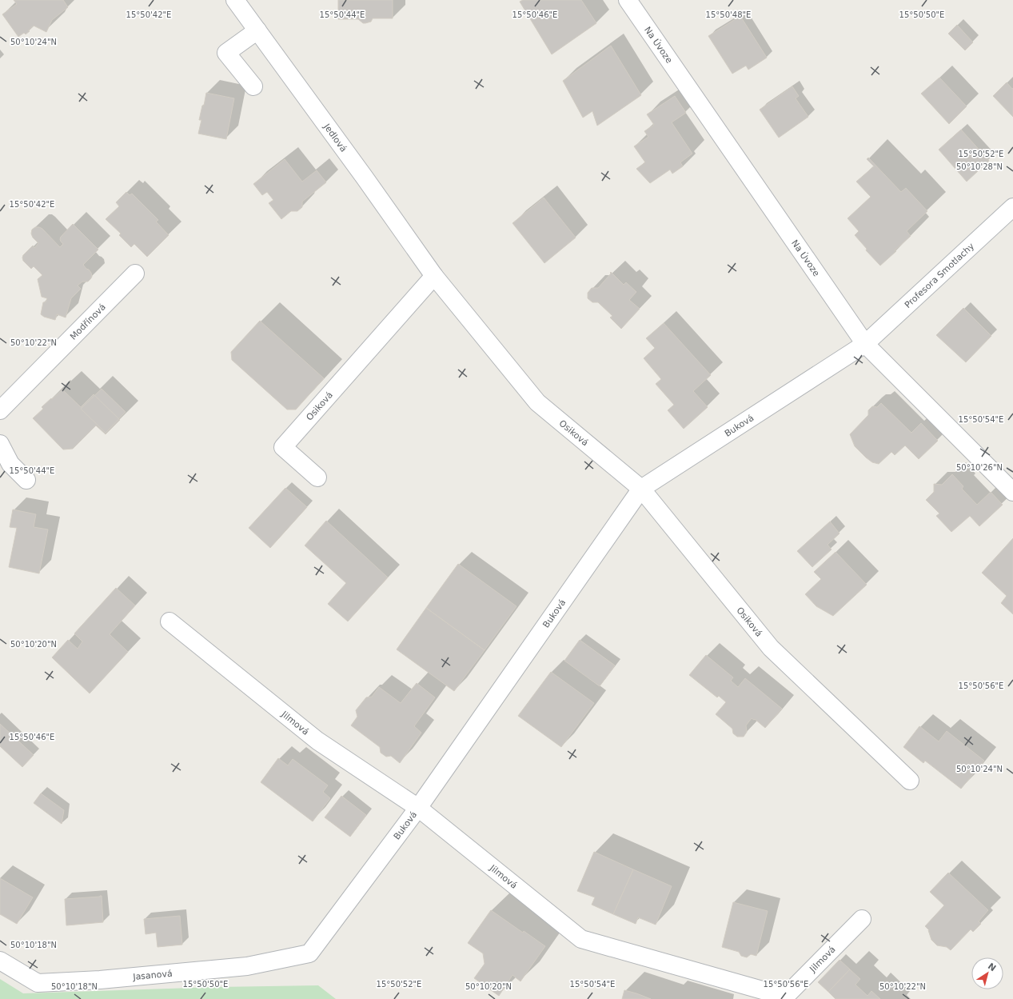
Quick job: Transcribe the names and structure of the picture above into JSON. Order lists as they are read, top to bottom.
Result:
{
  "streets": {
    "street": [
      "Na Úvoze",
      "Jedlová",
      "Profesora Smotlachy",
      "Modřínová",
      "Osiková",
      "Buková",
      "Jilmová",
      "Jasanová"
    ]
  },
  "crossings": [
    ["Na Úvoze", "Profesora Smotlachy"],
    ["Na Úvoze", "Buková"],
    ["Jedlová", "Osiková"],
    ["Profesora Smotlachy", "Buková"],
    ["Osiková", "Buková"],
    ["Buková", "Jilmová"],
    ["Buková", "Jasanová"]
  ],
  "north": "top right",
  "coordinates": [
    "15°50'42\"E",
    "15°50'44\"E",
    "15°50'46\"E",
    "15°50'48\"E",
    "15°50'50\"E",
    "50°10'24\"N",
    "15°50'52\"E",
    "50°10'28\"N",
    "50°10'22\"N",
    "15°50'54\"E",
    "50°10'26\"N",
    "50°10'20\"N",
    "15°50'56\"E",
    "50°10'18\"N"
  ]
}
